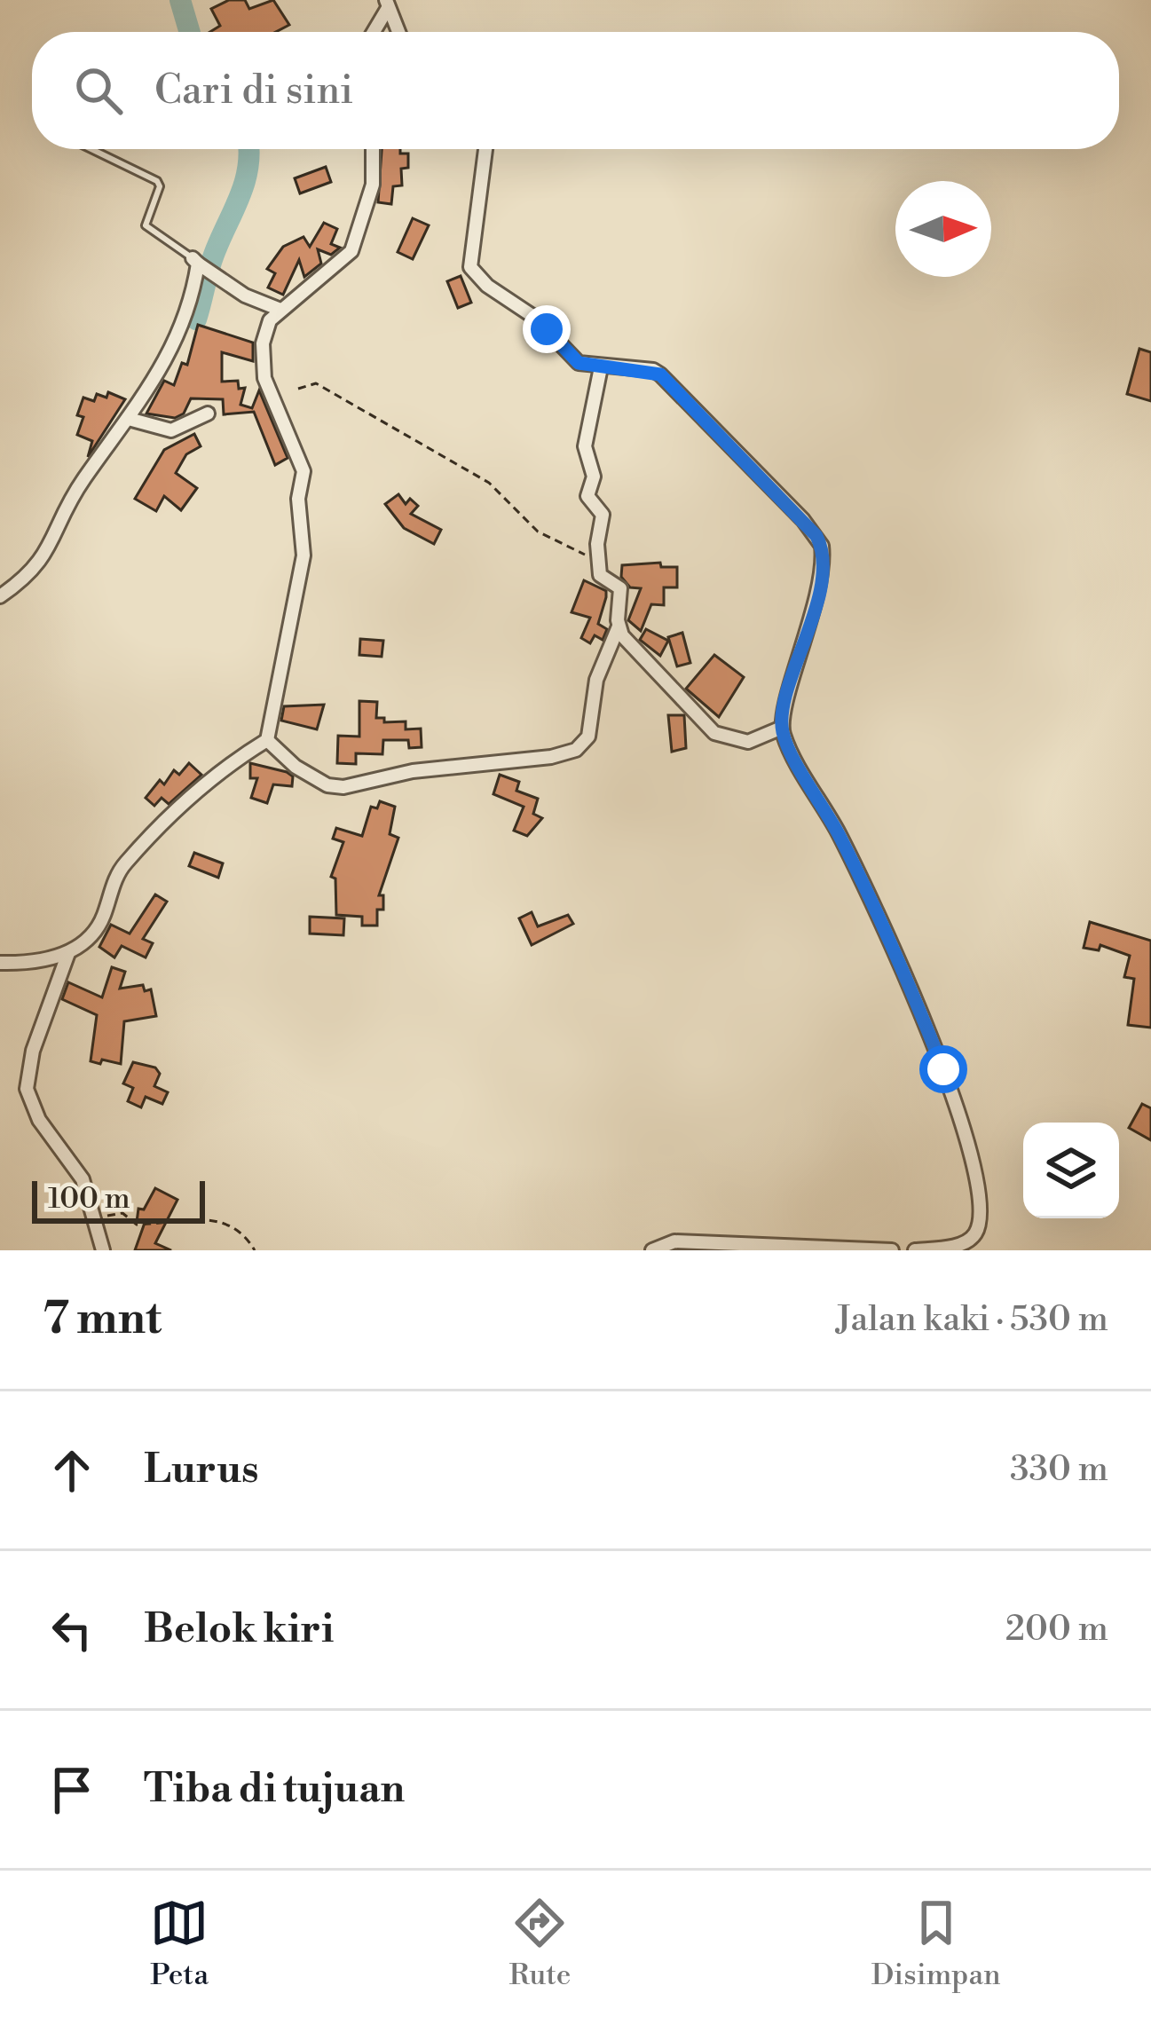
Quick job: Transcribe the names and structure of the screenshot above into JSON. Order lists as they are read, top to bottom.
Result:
{
  "scale_bar": "100 m",
  "north": "right",
  "page": {
    "search": "Cari di sini",
    "scale": "100 m",
    "heading": ["7 mnt", "Jalan kaki · 530 m"],
    "list": [
      ["Lurus", "330 m"],
      ["Belok kiri", "200 m"],
      "Tiba di tujuan"
    ],
    "nav": ["Peta", "Rute", "Disimpan"]
  }
}
